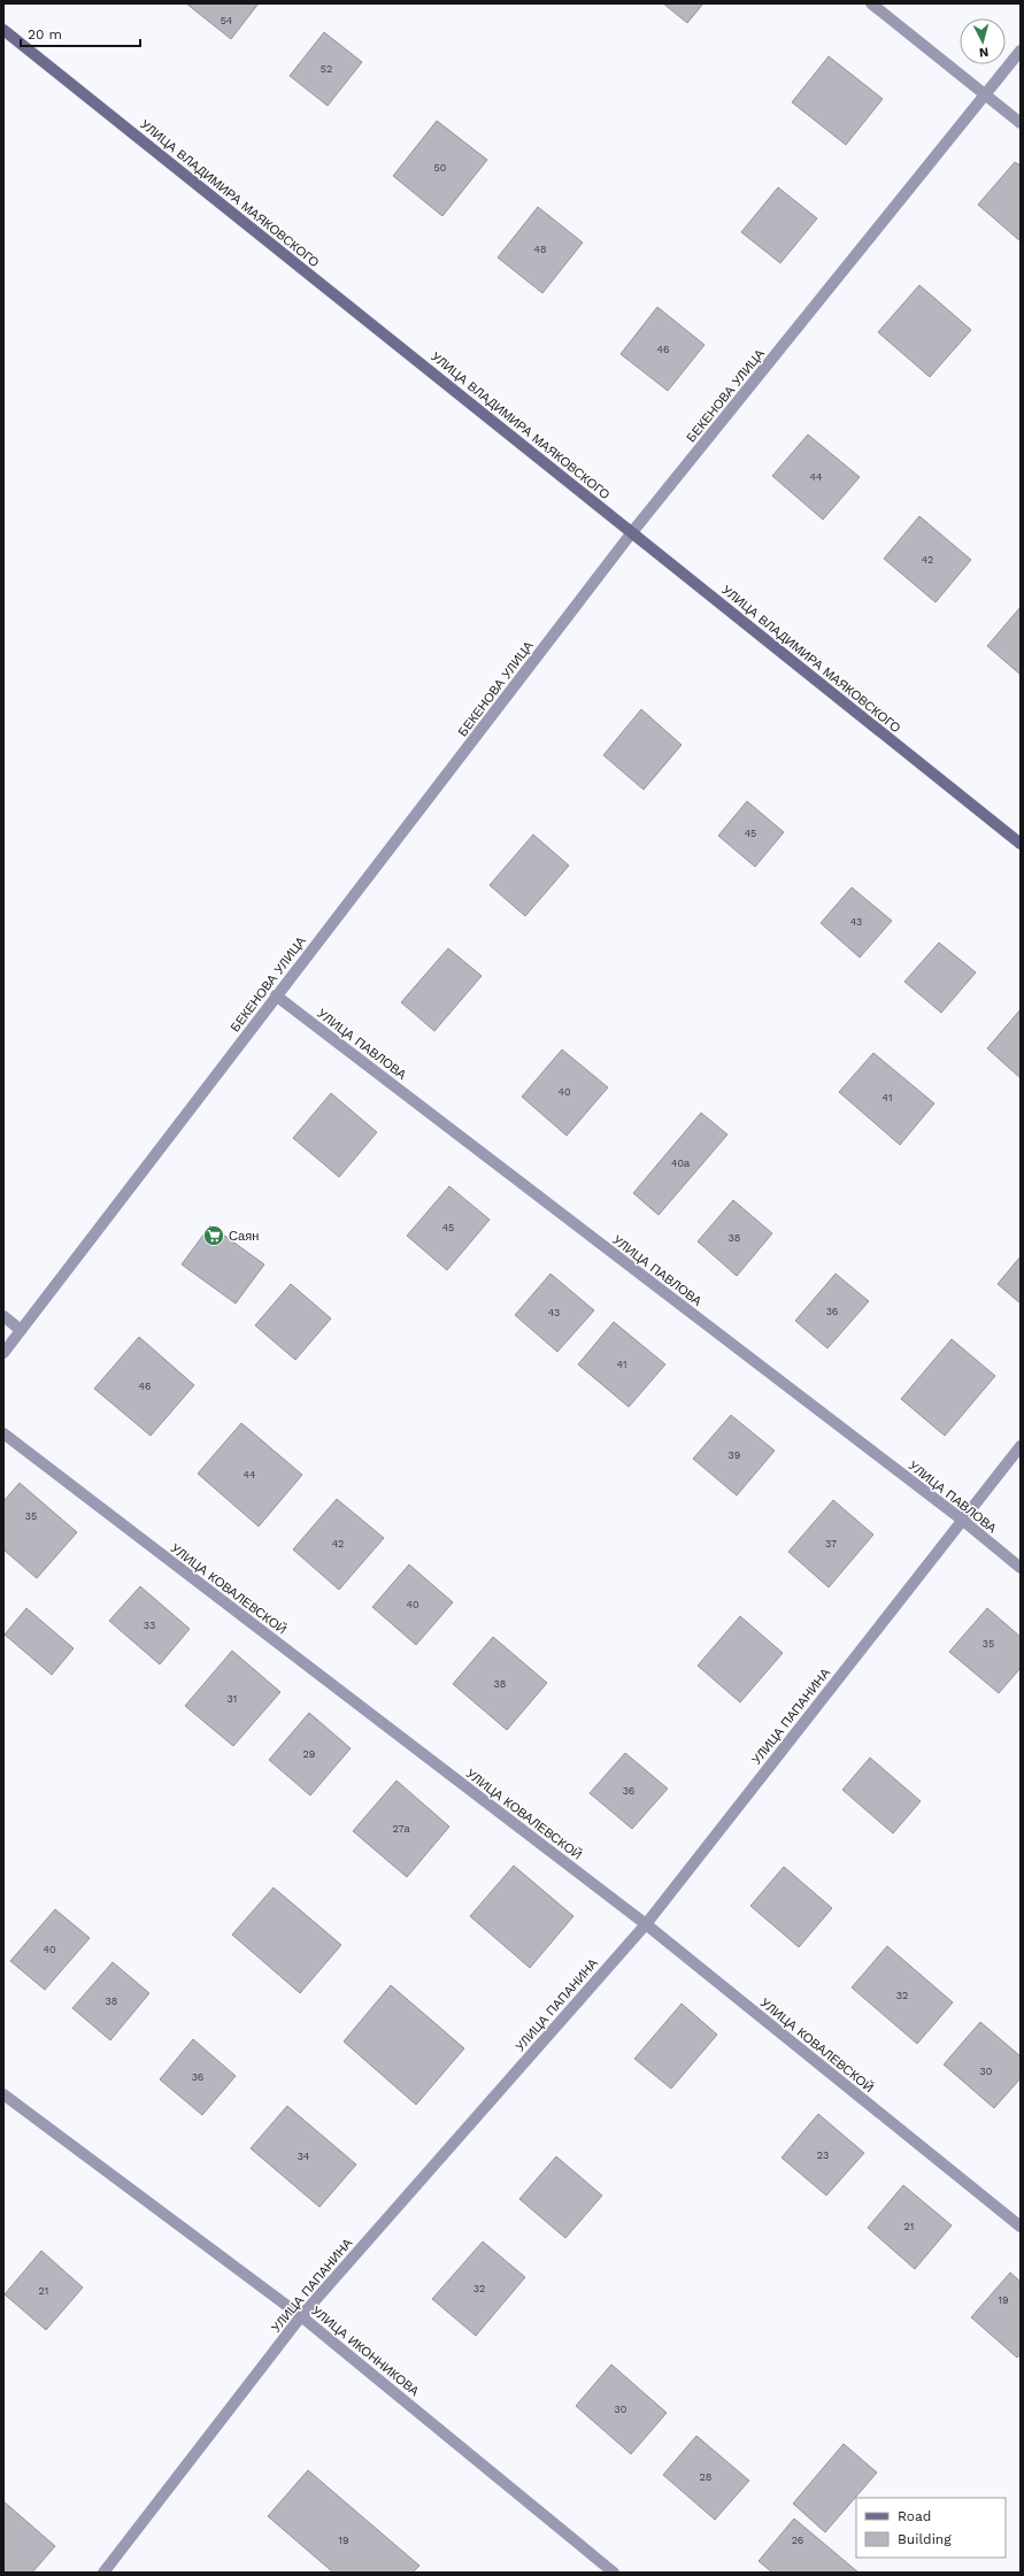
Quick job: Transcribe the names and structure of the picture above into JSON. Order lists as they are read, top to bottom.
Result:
{
  "streets": {
    "street": [
      "УЛИЦА ВЛАДИМИРА МАЯКОВСКОГО",
      "БЕКЕНОВА УЛИЦА",
      "УЛИЦА ПАВЛОВА",
      "УЛИЦА КОВАЛЕВСКОЙ",
      "УЛИЦА ПАПАНИНА",
      "УЛИЦА ИКОННИКОВА"
    ]
  },
  "crossings": [
    ["УЛИЦА ВЛАДИМИРА МАЯКОВСКОГО", "БЕКЕНОВА УЛИЦА"],
    ["БЕКЕНОВА УЛИЦА", "УЛИЦА ПАВЛОВА"],
    ["УЛИЦА ПАВЛОВА", "УЛИЦА ПАПАНИНА"],
    ["УЛИЦА КОВАЛЕВСКОЙ", "УЛИЦА ПАПАНИНА"],
    ["УЛИЦА ПАПАНИНА", "УЛИЦА ИКОННИКОВА"]
  ],
  "places": {
    "supermarket": ["Саян"]
  },
  "house_numbers": [
    "54",
    "52",
    "50",
    "48",
    "46",
    "44",
    "42",
    "45",
    "43",
    "40",
    "41",
    "40а",
    "45",
    "38",
    "36",
    "43",
    "41",
    "46",
    "39",
    "44",
    "35",
    "42",
    "37",
    "40",
    "33",
    "35",
    "38",
    "31",
    "29",
    "36",
    "27а",
    "40",
    "32",
    "38",
    "30",
    "36",
    "23",
    "34",
    "21",
    "32",
    "21",
    "19",
    "30",
    "28",
    "19",
    "26"
  ],
  "legend": ["Road", "Building"],
  "scale_bar": "20 m",
  "north": "bottom"
}
